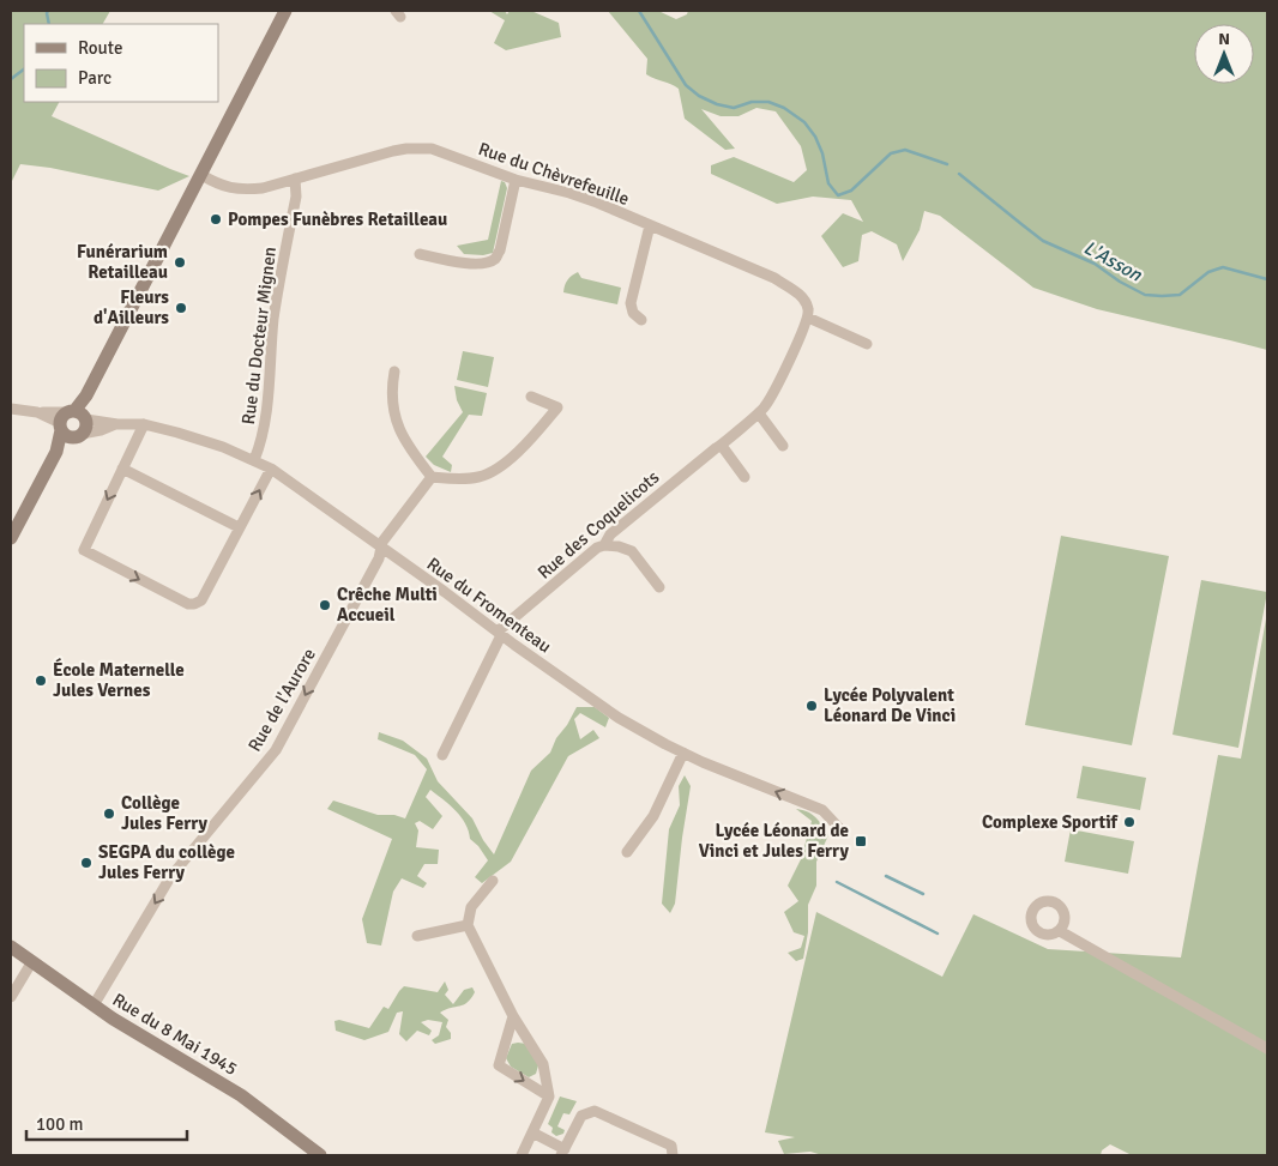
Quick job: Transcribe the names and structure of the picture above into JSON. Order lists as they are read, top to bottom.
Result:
{
  "streets": {
    "main road": ["Rue du 8 Mai 1945"],
    "street": [
      "Rue du Chèvrefeuille",
      "Rue du Docteur Mignen",
      "Rue des Coquelicots",
      "Rue du Fromenteau",
      "Rue de l'Aurore"
    ]
  },
  "crossings": [
    ["Rue du Chèvrefeuille", "Rue du Docteur Mignen"],
    ["Rue du Chèvrefeuille", "Rue des Coquelicots"],
    ["Rue du Docteur Mignen", "Rue du Fromenteau"],
    ["Rue des Coquelicots", "Rue du Fromenteau"],
    ["Rue du Fromenteau", "Rue de l'Aurore"],
    ["Rue de l'Aurore", "Rue du 8 Mai 1945"]
  ],
  "one_way": ["Rue de l'Aurore"],
  "water": ["L'Asson"],
  "places": {
    "other": [
      "Pompes Funèbres Retailleau",
      "Funérarium Retailleau",
      "Fleurs d'Ailleurs",
      "Crêche Multi Accueil",
      "École Maternelle Jules Vernes",
      "Lycée Polyvalent Léonard De Vinci",
      "Collège Jules Ferry",
      "Complexe Sportif",
      "SEGPA du collège Jules Ferry"
    ],
    "transit": ["Lycée Léonard de Vinci et Jules Ferry"]
  },
  "legend": ["Route", "Parc"],
  "scale_bar": "100 m",
  "north": "top"
}
